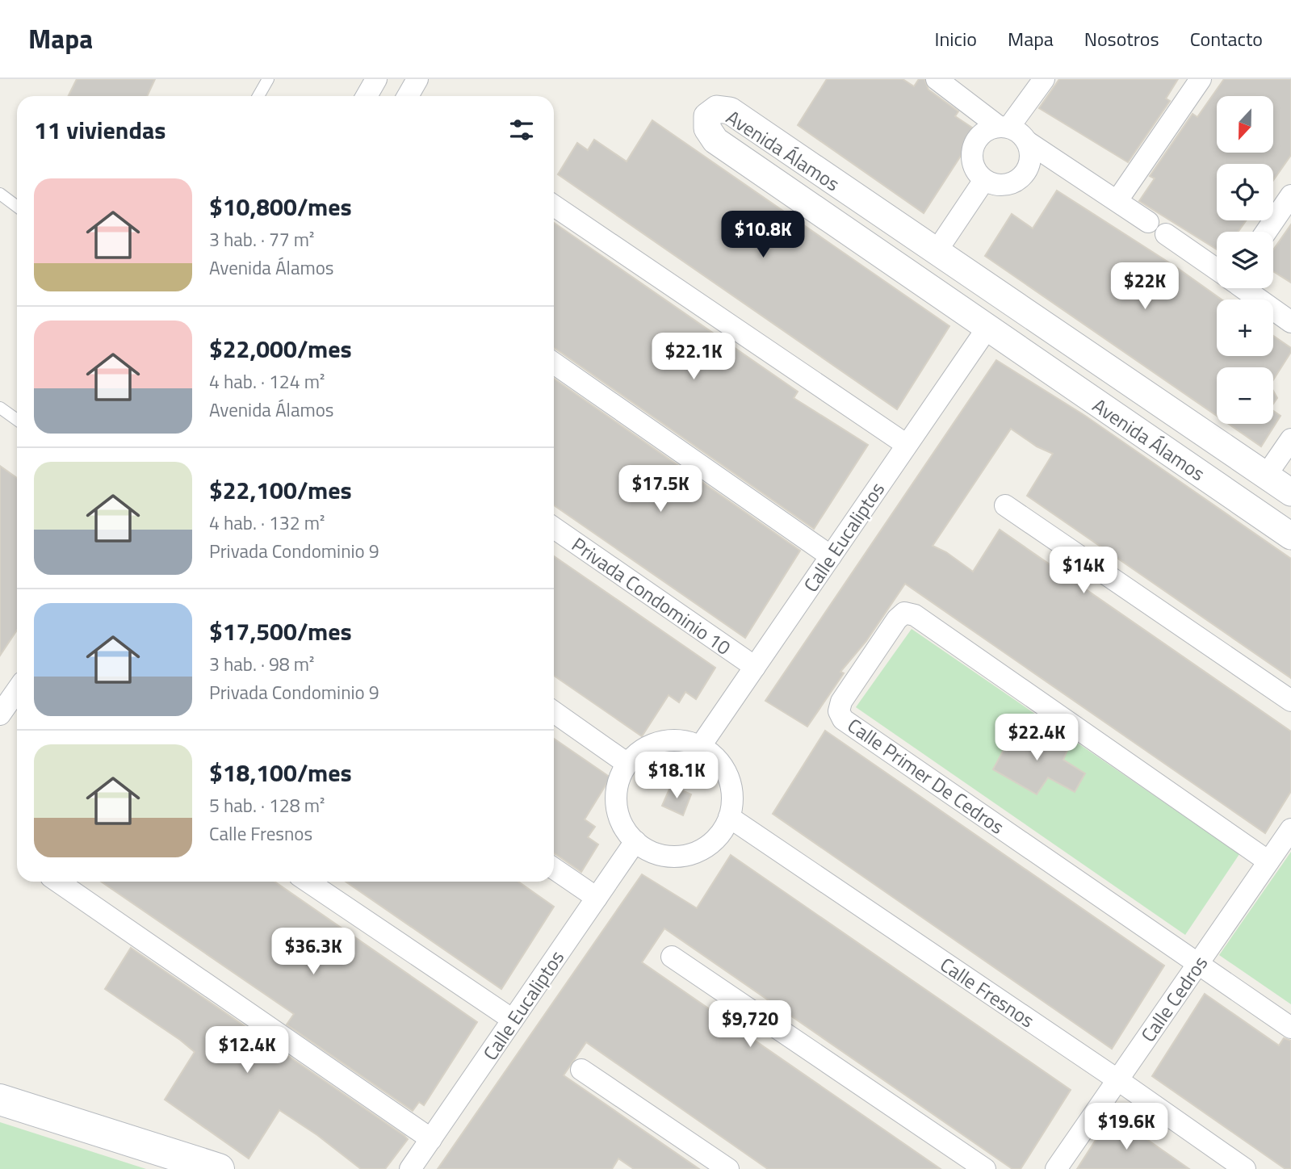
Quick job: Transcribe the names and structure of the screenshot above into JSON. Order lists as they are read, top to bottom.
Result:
{
  "streets": {
    "street": [
      "Avenida Álamos",
      "Calle Eucaliptos",
      "Privada Condominio 10",
      "Calle Primer De Cedros",
      "Calle Fresnos",
      "Calle Cedros"
    ]
  },
  "crossings": [
    ["Avenida Álamos", "Calle Eucaliptos"],
    ["Calle Eucaliptos", "Privada Condominio 10"],
    ["Calle Eucaliptos", "Calle Fresnos"],
    ["Calle Primer De Cedros", "Calle Cedros"],
    ["Calle Fresnos", "Calle Cedros"]
  ],
  "north": "bottom",
  "page": {
    "header": "Mapa",
    "nav": [
      "Inicio",
      "Mapa",
      "Nosotros",
      "Contacto"
    ],
    "map_buttons": ["+", "−"],
    "heading": "11 viviendas",
    "list": [
      {
        "name": "$10,800/mes",
        "note": "3 hab. · 77 m² · Avenida Álamos"
      },
      {
        "name": "$22,000/mes",
        "note": "4 hab. · 124 m² · Avenida Álamos"
      },
      {
        "name": "$22,100/mes",
        "note": "4 hab. · 132 m² · Privada Condominio 9"
      },
      {
        "name": "$17,500/mes",
        "note": "3 hab. · 98 m² · Privada Condominio 9"
      },
      {
        "name": "$18,100/mes",
        "note": "5 hab. · 128 m² · Calle Fresnos"
      }
    ],
    "price": [
      "$10.8K",
      "$22K",
      "$22.1K",
      "$17.5K",
      "$14K",
      "$22.4K",
      "$18.1K",
      "$36.3K",
      "$9,720",
      "$12.4K",
      "$19.6K"
    ]
  }
}
